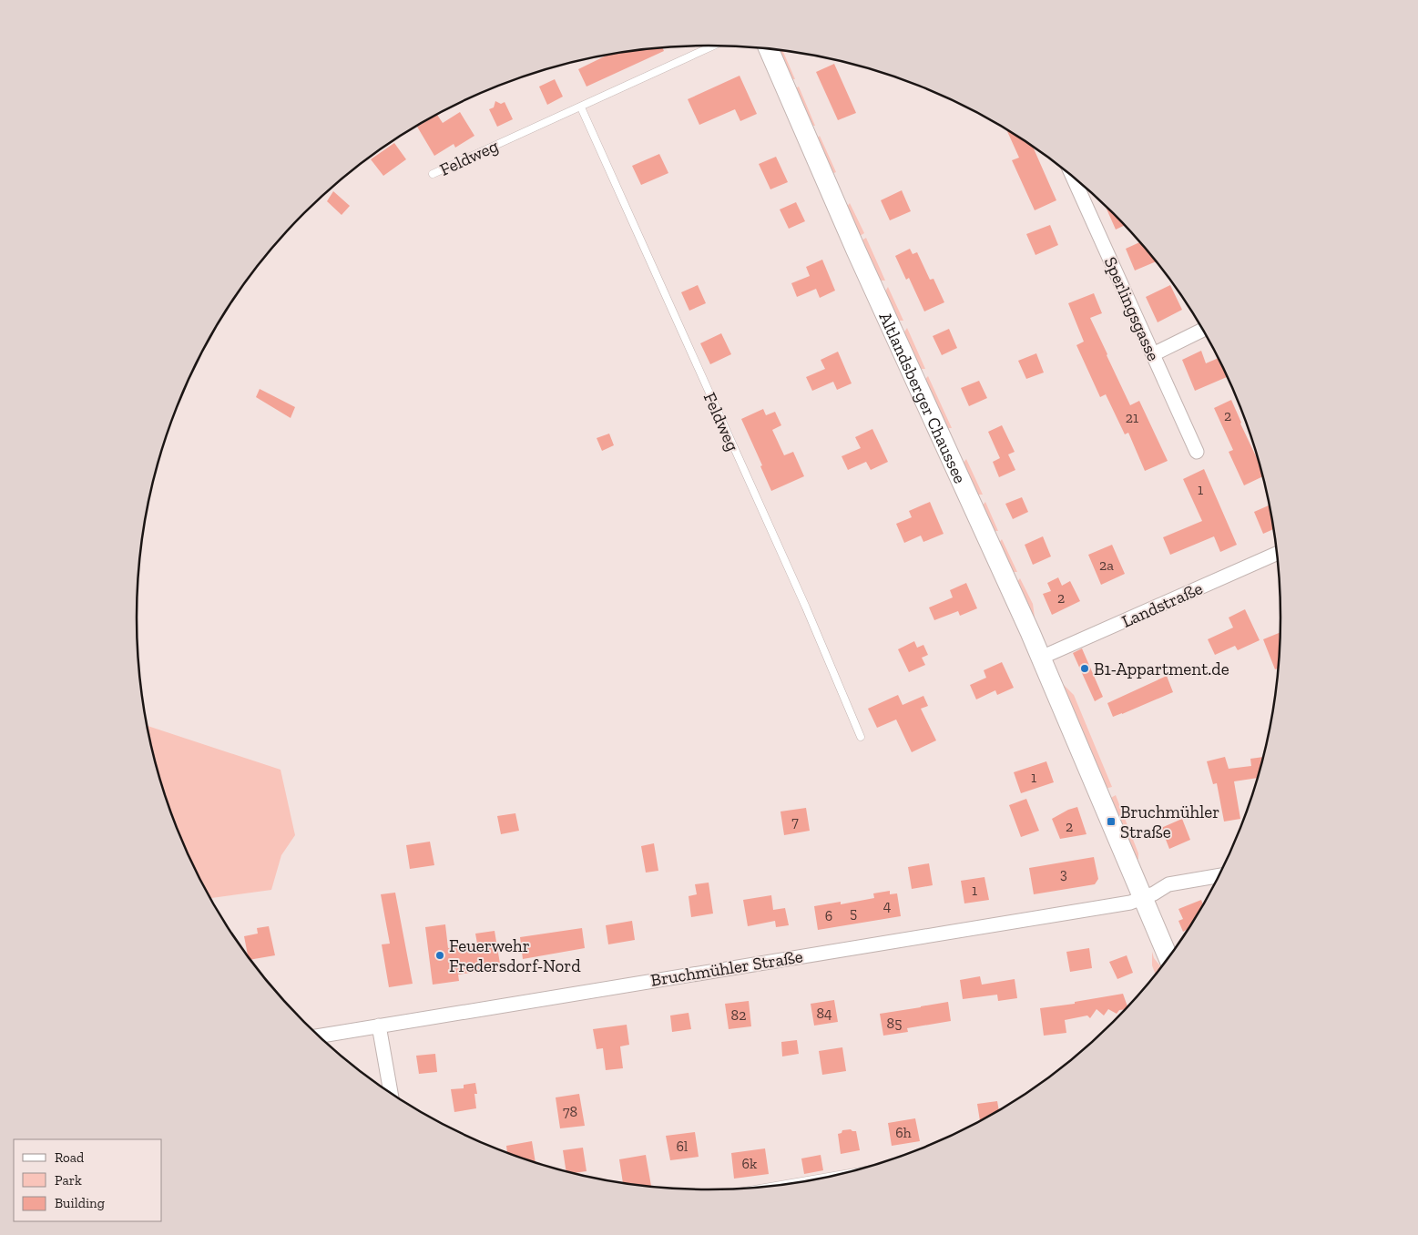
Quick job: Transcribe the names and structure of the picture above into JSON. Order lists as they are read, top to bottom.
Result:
{
  "streets": {
    "main road": ["Altlandsberger Chaussee"],
    "street": ["Sperlingsgasse", "Landstraße", "Bruchmühler Straße"],
    "lane": ["Feldweg"]
  },
  "crossings": [
    ["Altlandsberger Chaussee", "Landstraße"],
    ["Altlandsberger Chaussee", "Bruchmühler Straße"]
  ],
  "places": {
    "other": ["B1-Appartment.de", "Feuerwehr Fredersdorf-Nord"],
    "transit": ["Bruchmühler Straße"]
  },
  "house_numbers": [
    "2",
    "21",
    "1",
    "2a",
    "2",
    "1",
    "7",
    "2",
    "3",
    "1",
    "4",
    "5",
    "6",
    "84",
    "82",
    "85",
    "78",
    "6h",
    "6l",
    "6k"
  ],
  "legend": ["Road", "Park", "Building"]
}
